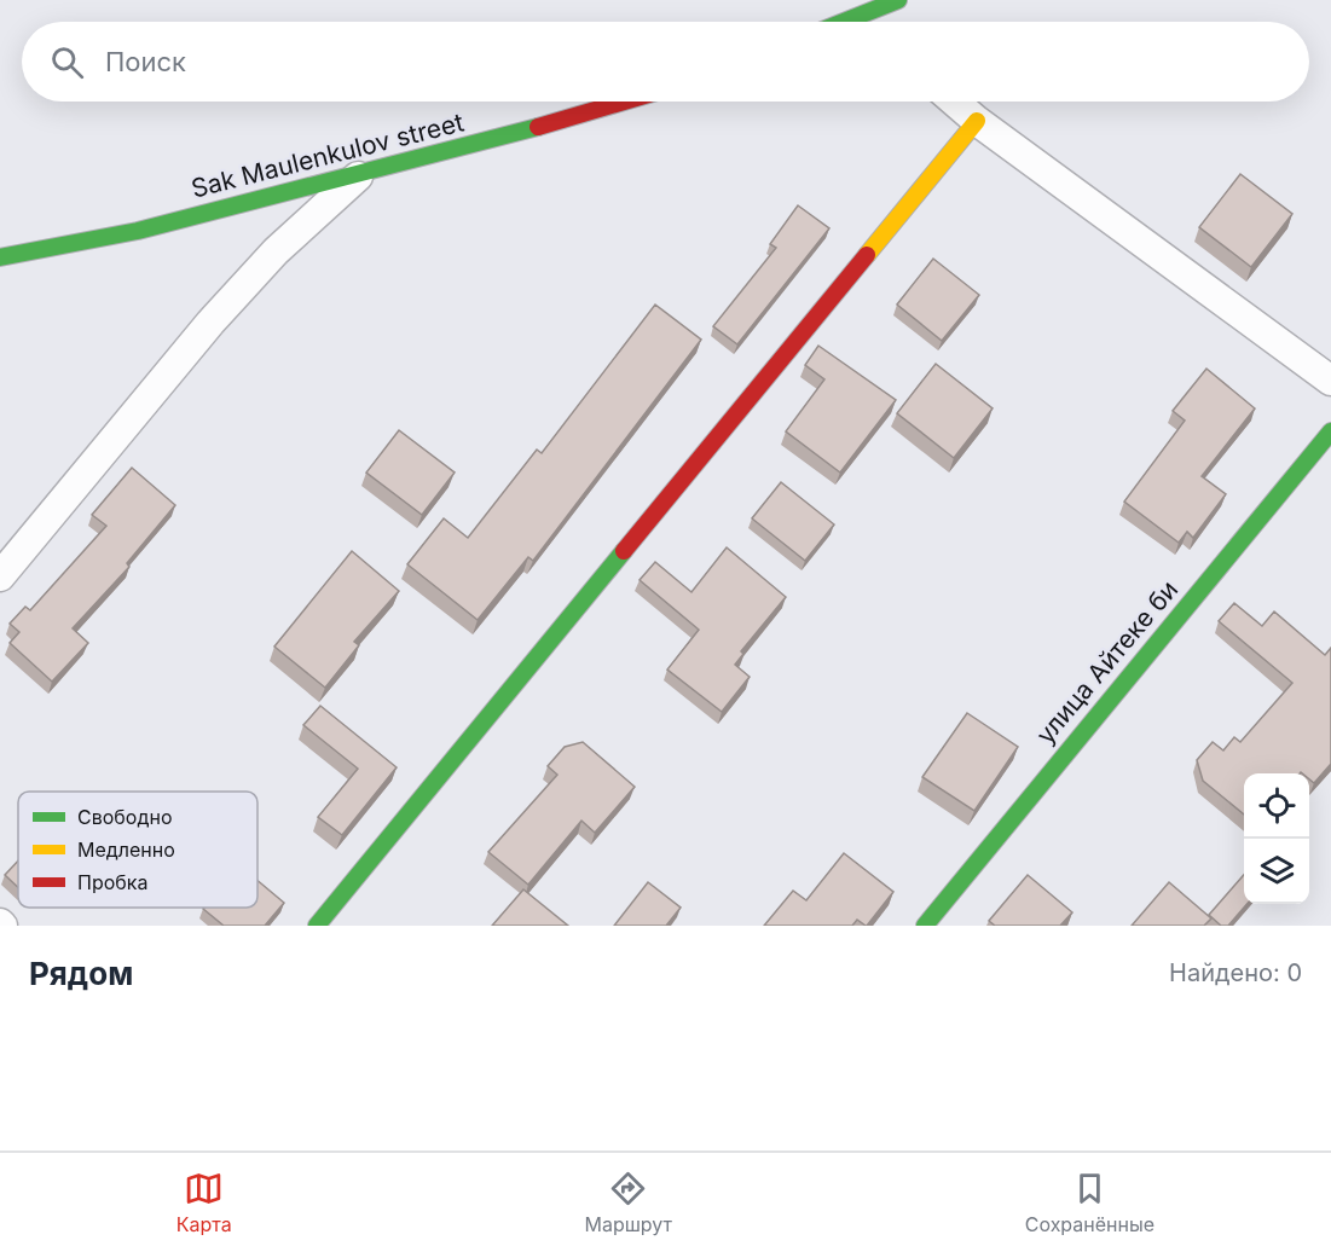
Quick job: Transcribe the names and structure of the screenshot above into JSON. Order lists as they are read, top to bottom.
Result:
{
  "streets": {
    "street": ["Sak Maulenkulov street", "улица Айтеке би"]
  },
  "legend": ["Свободно", "Медленно", "Пробка"],
  "page": {
    "search": "Поиск",
    "heading": ["Рядом", "Найдено: 0"],
    "nav": ["Карта", "Маршрут", "Сохранённые"]
  }
}
